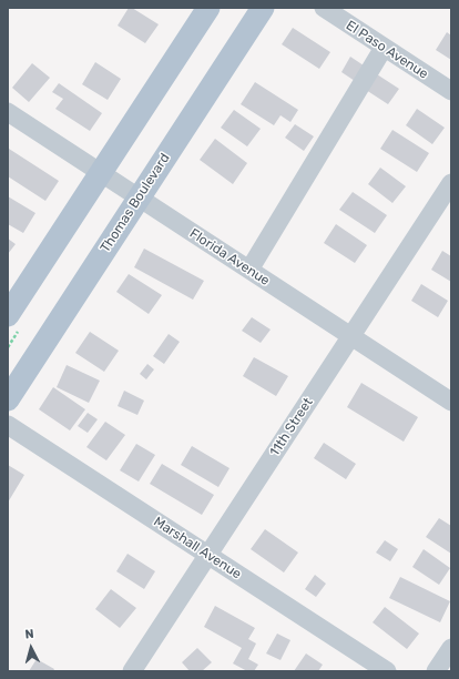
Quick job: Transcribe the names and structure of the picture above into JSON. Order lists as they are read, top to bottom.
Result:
{
  "streets": {
    "main road": ["Thomas Boulevard"],
    "street": [
      "El Paso Avenue",
      "Florida Avenue",
      "11th Street",
      "Marshall Avenue"
    ]
  },
  "crossings": [
    ["Thomas Boulevard", "Florida Avenue"],
    ["Florida Avenue", "11th Street"],
    ["11th Street", "Marshall Avenue"]
  ],
  "north": "top"
}
